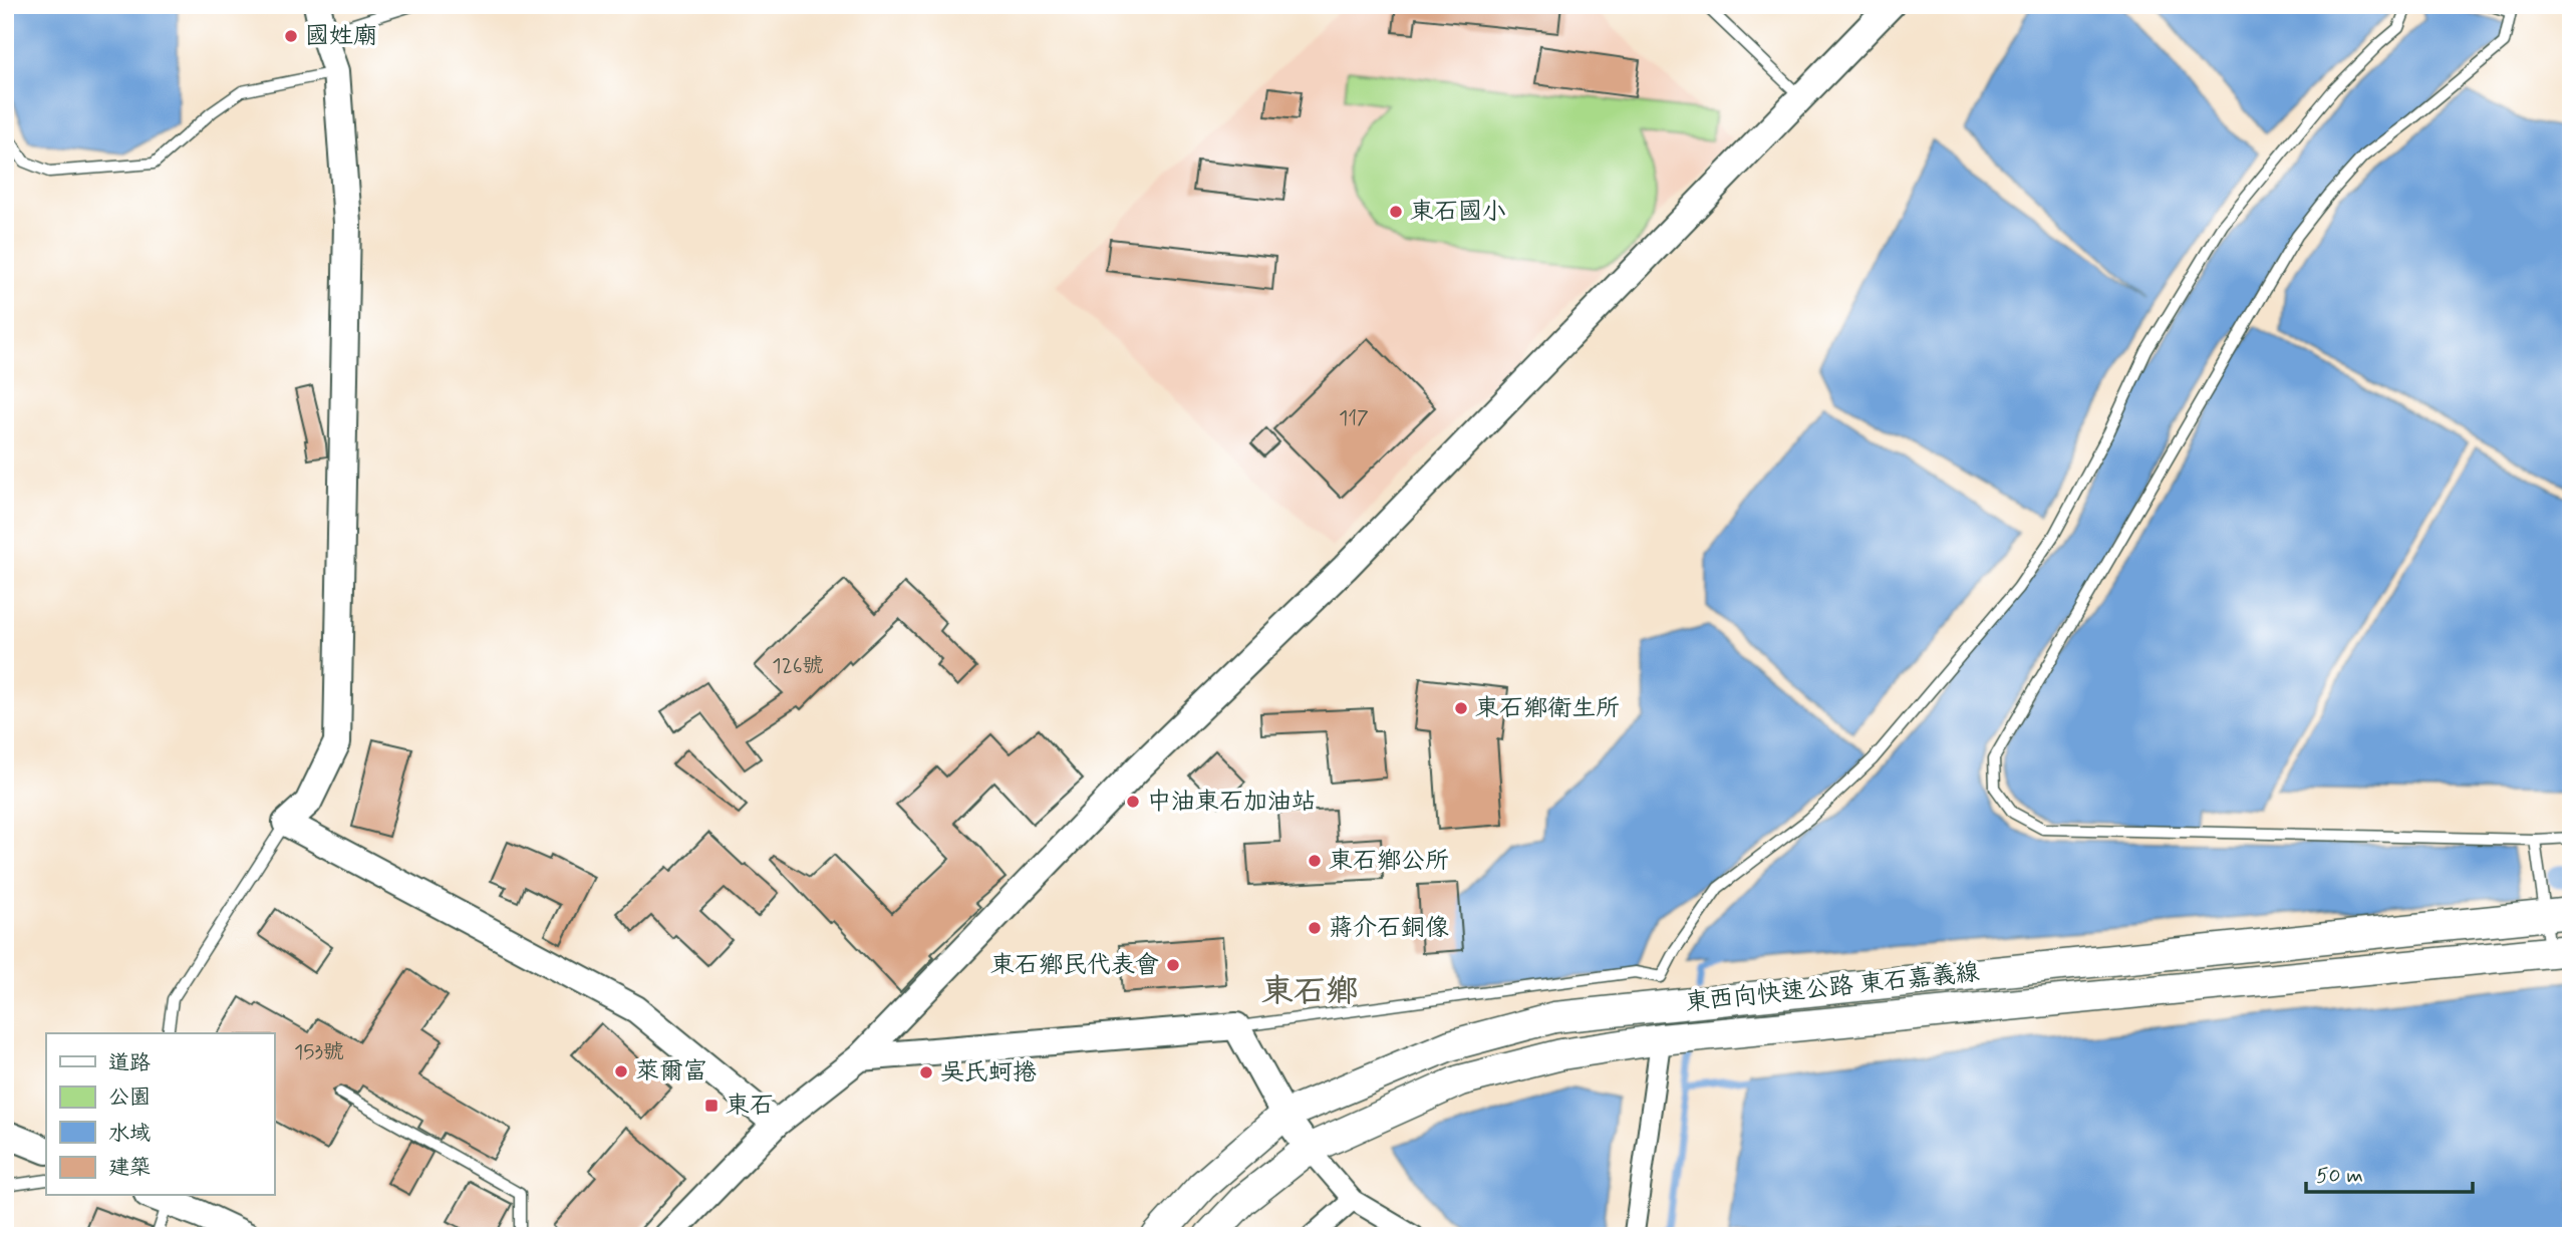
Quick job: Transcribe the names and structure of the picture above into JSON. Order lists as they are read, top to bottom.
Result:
{
  "streets": {
    "main road": ["東西向快速公路 東石嘉義線"]
  },
  "districts": ["東石鄉"],
  "places": {
    "other": [
      "國姓廟",
      "東石國小",
      "東石鄉衛生所",
      "中油東石加油站",
      "東石鄉公所",
      "蔣介石銅像",
      "東石鄉民代表會",
      "萊爾富",
      "吳氏蚵捲"
    ],
    "transit": ["東石"]
  },
  "house_numbers": ["117", "126號", "153號"],
  "legend": [
    "道路",
    "公園",
    "水域",
    "建築"
  ],
  "scale_bar": "50 m"
}
